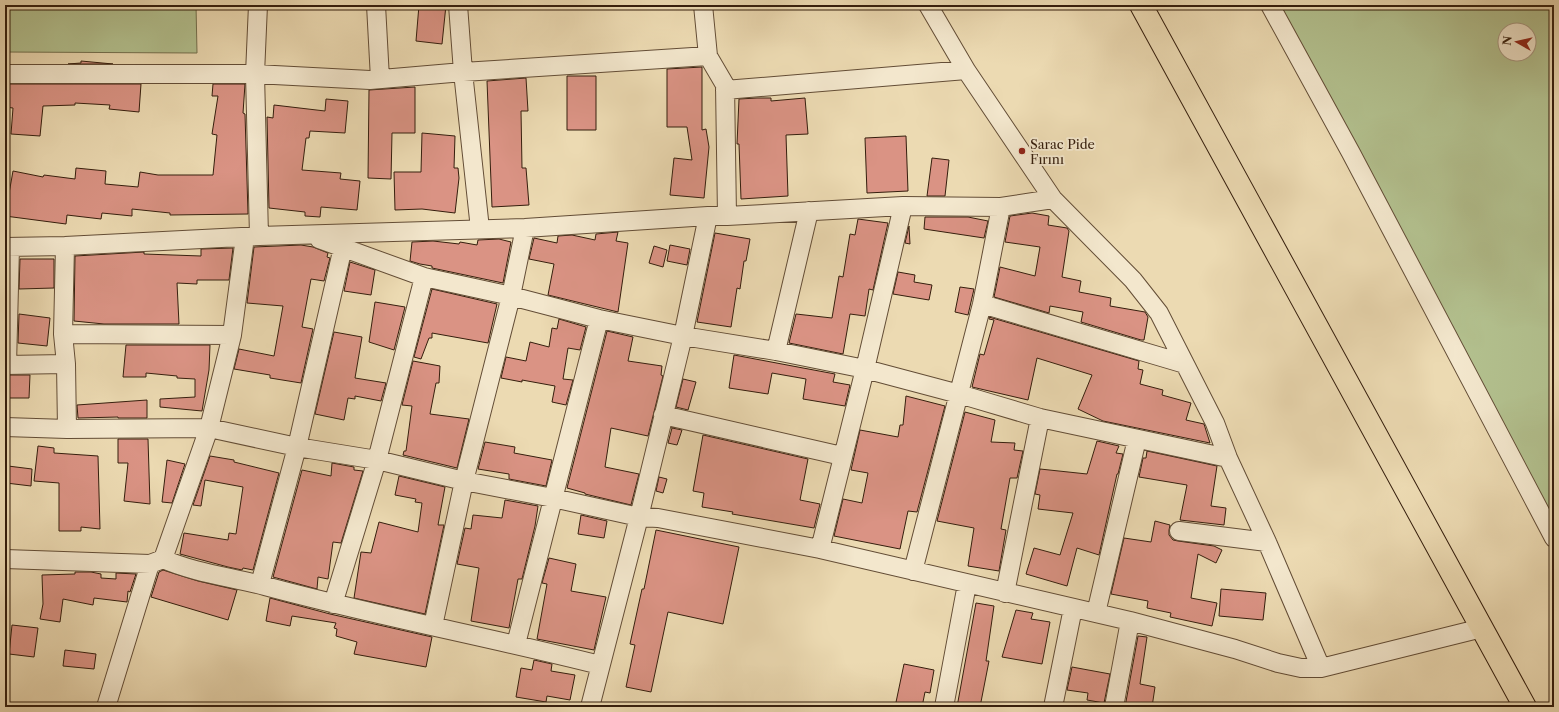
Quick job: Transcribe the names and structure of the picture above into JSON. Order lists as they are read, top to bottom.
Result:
{
  "places": ["Sarac Pide Fırını"],
  "north": "left"
}
